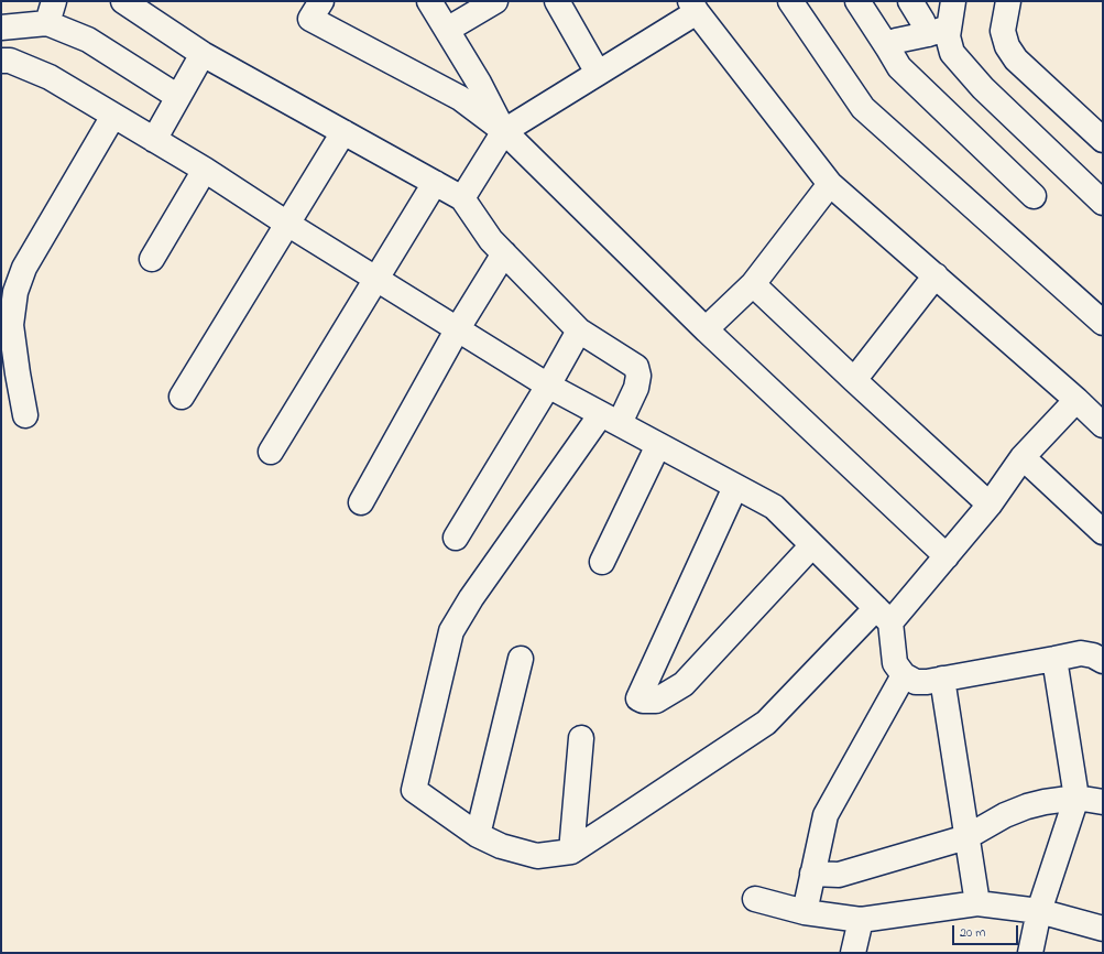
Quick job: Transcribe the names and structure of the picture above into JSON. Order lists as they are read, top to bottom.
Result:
{
  "scale_bar": "20 m"
}
